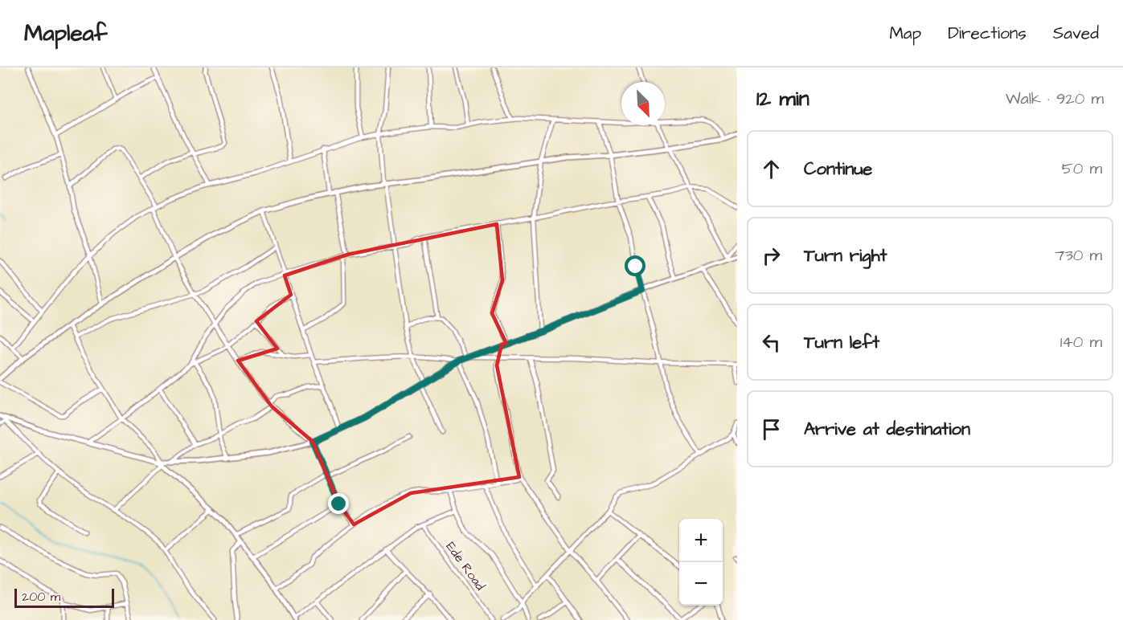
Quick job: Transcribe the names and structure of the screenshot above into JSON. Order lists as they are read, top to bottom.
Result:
{
  "streets": {
    "street": ["Ede Road"]
  },
  "scale_bar": "200 m",
  "north": "bottom right",
  "page": {
    "header": "Mapleaf",
    "nav": ["Map", "Directions", "Saved"],
    "heading": ["12 min", "Walk · 920 m"],
    "list": [
      ["Continue", "50 m"],
      ["Turn right", "730 m"],
      ["Turn left", "140 m"],
      "Arrive at destination"
    ],
    "map_buttons": ["+", "−"],
    "scale": "200 m"
  }
}
